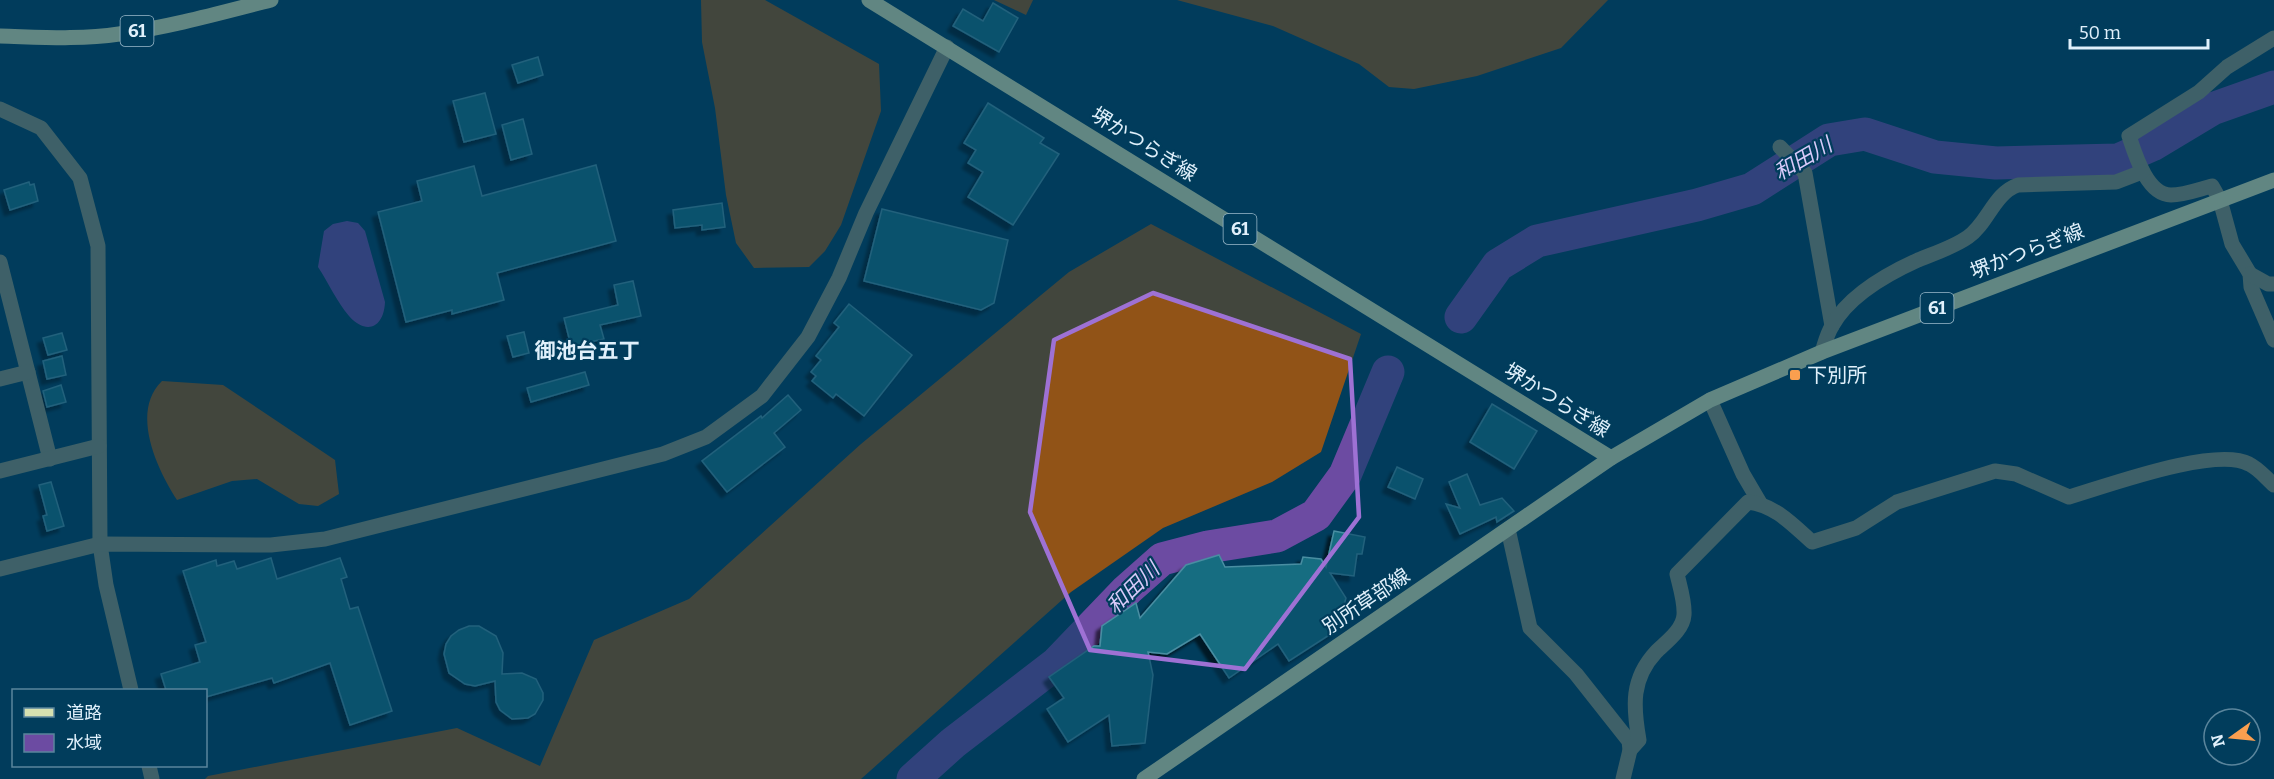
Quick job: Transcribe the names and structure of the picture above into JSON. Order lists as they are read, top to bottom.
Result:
{
  "streets": {
    "main road": ["61", "堺かつらぎ線", "別所草部線"]
  },
  "crossings": [
    ["堺かつらぎ線", "別所草部線"]
  ],
  "districts": ["御池台五丁"],
  "water": ["和田川"],
  "places": {
    "transit": ["下別所"]
  },
  "legend": ["道路", "水域"],
  "scale_bar": "50 m",
  "north": "left"
}
